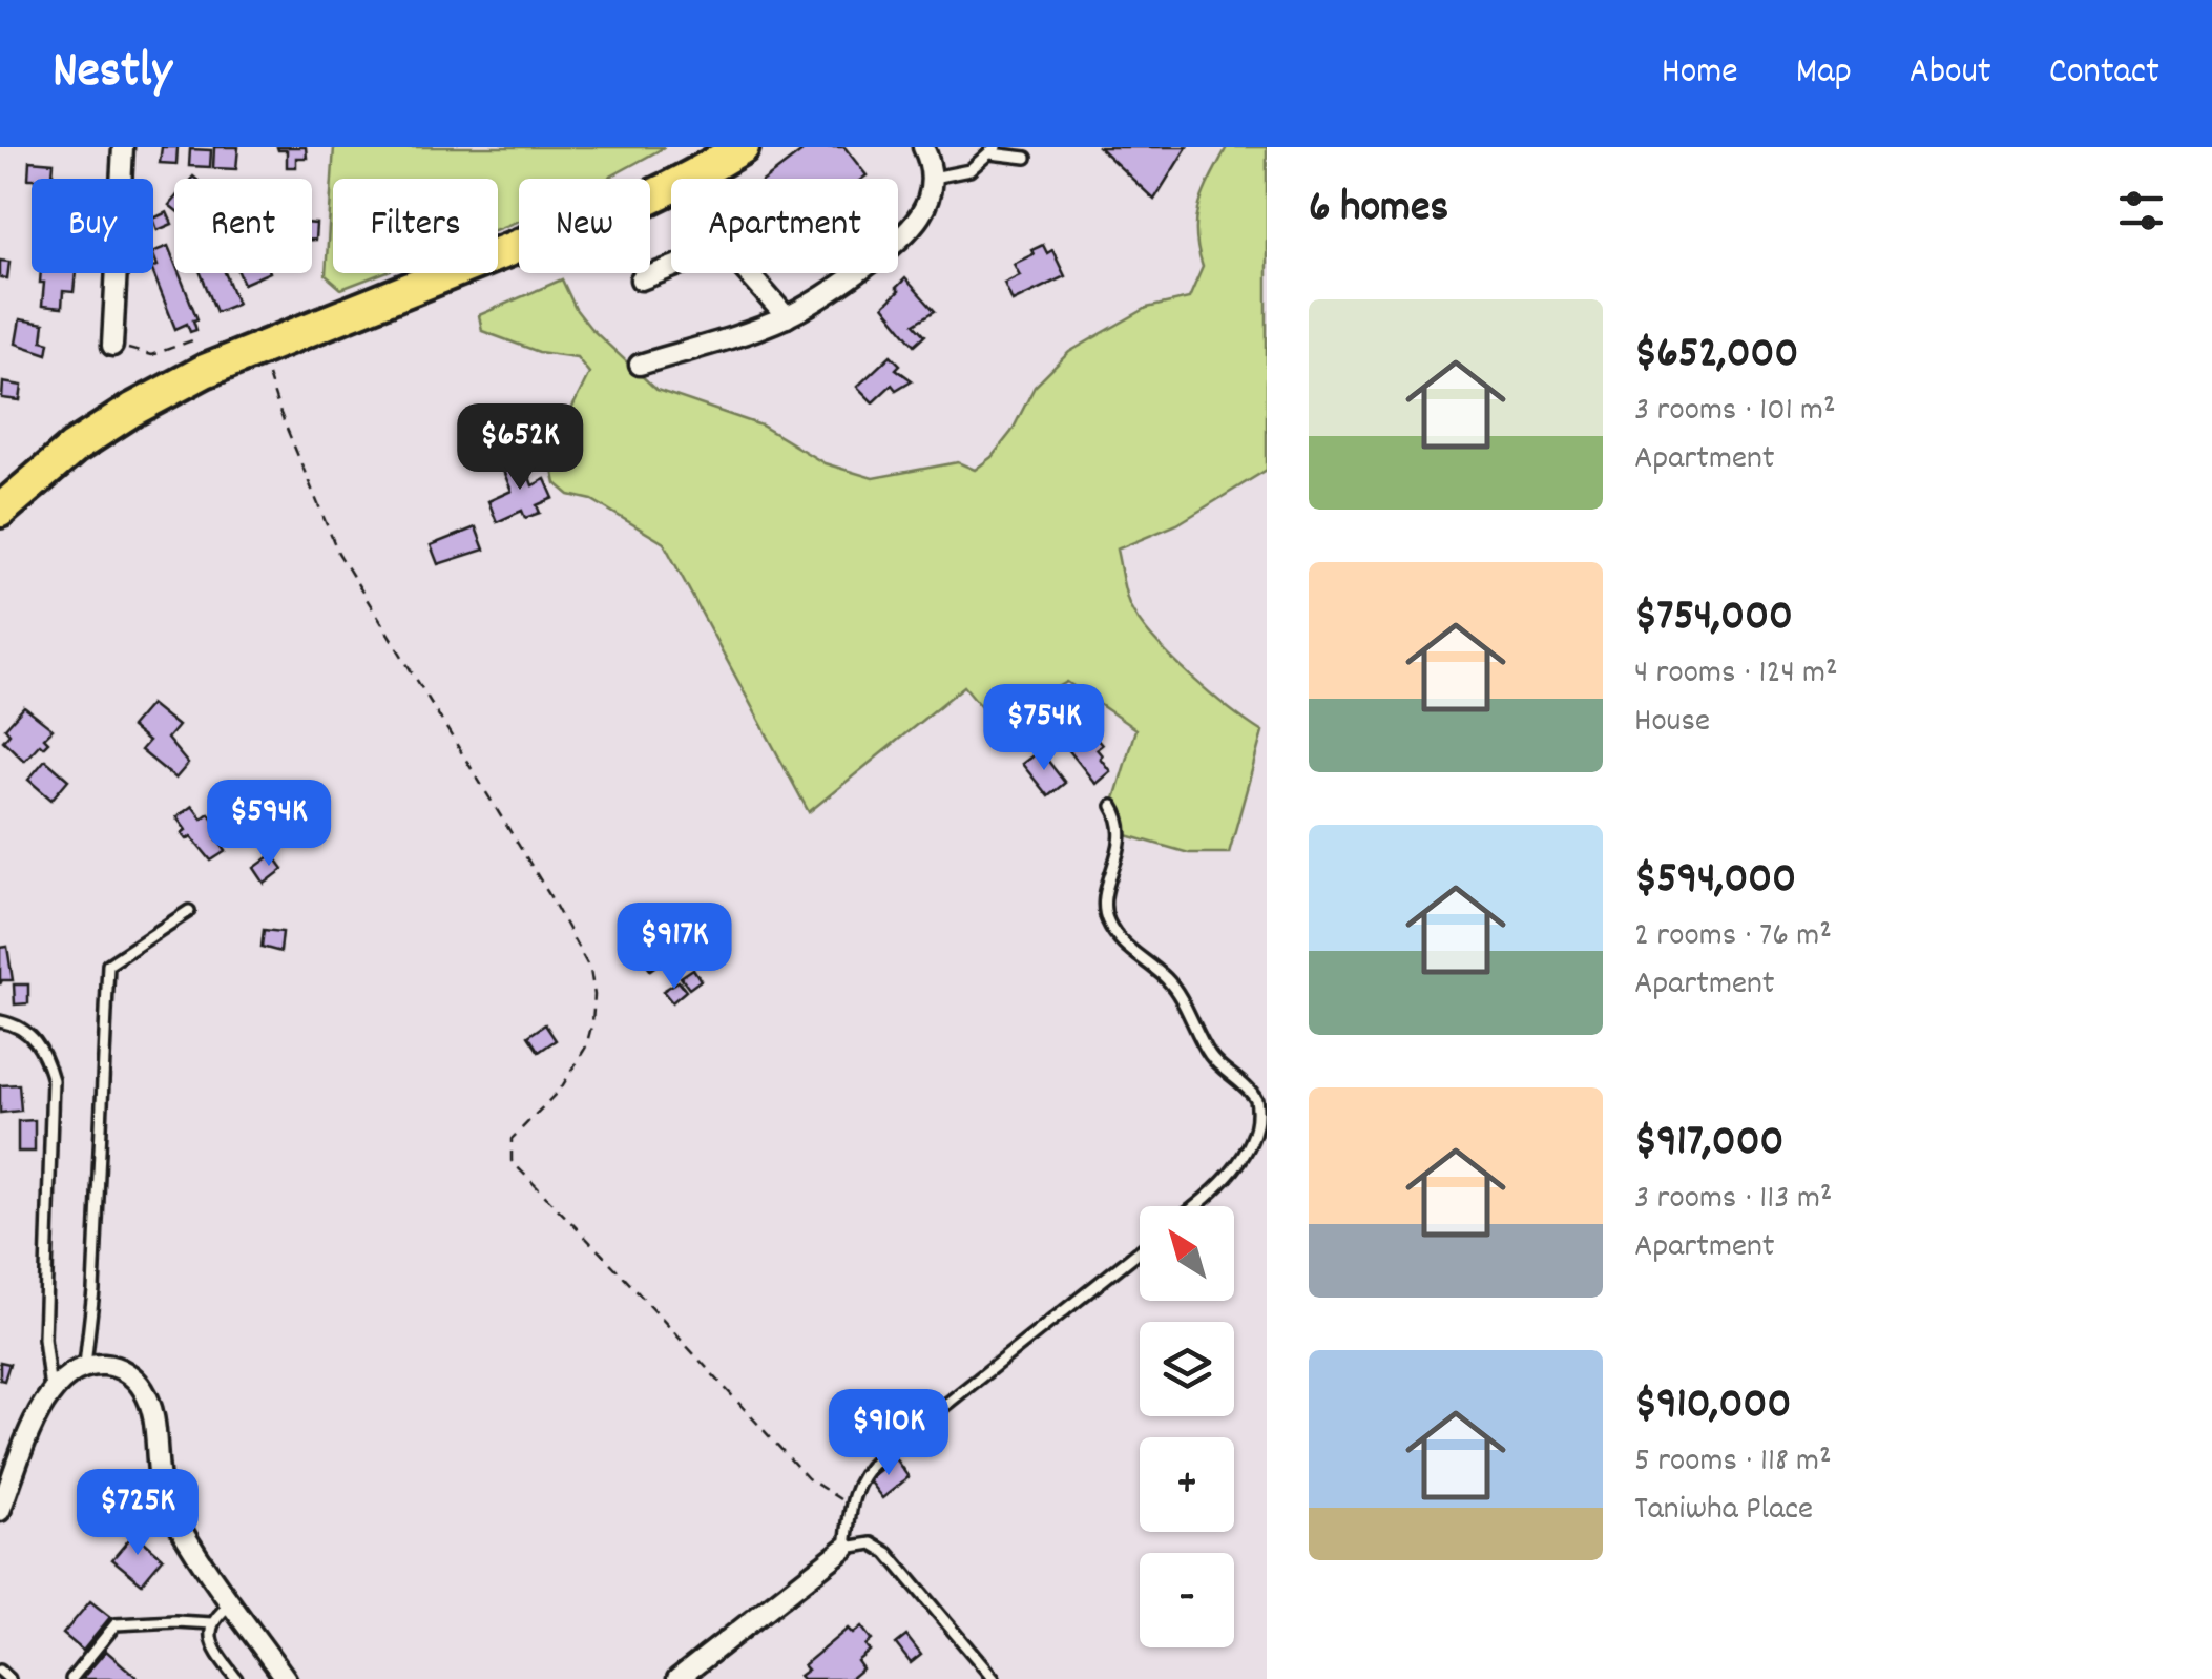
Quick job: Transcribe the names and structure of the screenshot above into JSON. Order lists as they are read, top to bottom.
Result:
{
  "north": "top left",
  "page": {
    "header": "Nestly",
    "nav": [
      "Home",
      "Map",
      "About",
      "Contact"
    ],
    "heading": "6 homes",
    "chip": [
      "Buy",
      "Rent",
      "Filters",
      "New",
      "Apartment"
    ],
    "list": [
      {
        "name": "$652,000",
        "note": "3 rooms · 101 m² · Apartment"
      },
      {
        "name": "$754,000",
        "note": "4 rooms · 124 m² · House"
      },
      {
        "name": "$594,000",
        "note": "2 rooms · 76 m² · Apartment"
      },
      {
        "name": "$917,000",
        "note": "3 rooms · 113 m² · Apartment"
      },
      {
        "name": "$910,000",
        "note": "5 rooms · 118 m² · Taniwha Place"
      }
    ],
    "price": [
      "$652K",
      "$754K",
      "$594K",
      "$917K",
      "$910K",
      "$725K"
    ],
    "map_buttons": ["+", "−"]
  }
}
